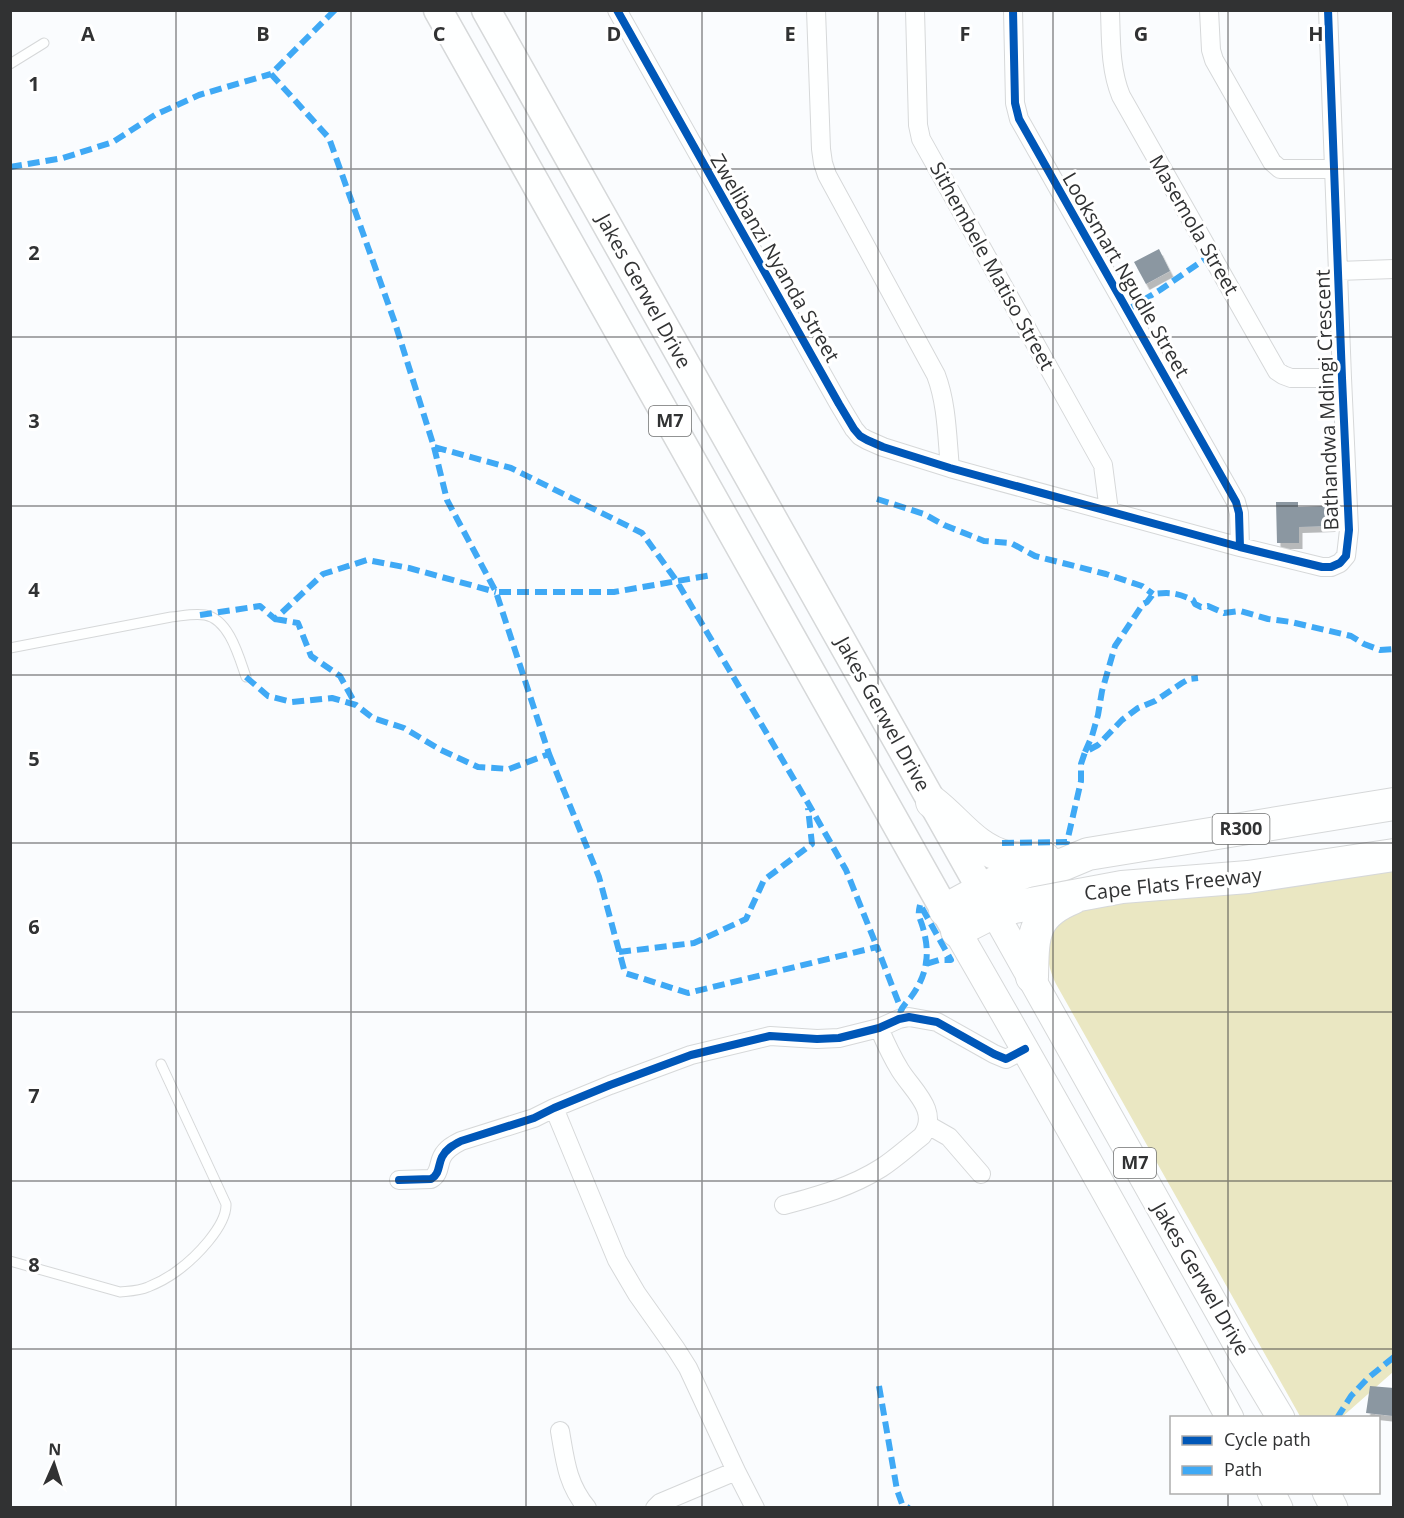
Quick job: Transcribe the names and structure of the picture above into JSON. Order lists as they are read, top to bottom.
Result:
{
  "streets": {
    "highway": [
      "Jakes Gerwel Drive",
      "M7",
      "R300",
      "Cape Flats Freeway"
    ],
    "street": [
      "Masemola Street",
      "Zwelibanzi Nyanda Street",
      "Sithembele Matiso Street",
      "Looksmart Ngudle Street",
      "Bathandwa Mdingi Crescent"
    ]
  },
  "crossings": [
    ["Masemola Street", "Bathandwa Mdingi Crescent"],
    ["Zwelibanzi Nyanda Street", "Bathandwa Mdingi Crescent"],
    ["Sithembele Matiso Street", "Bathandwa Mdingi Crescent"],
    ["Looksmart Ngudle Street", "Bathandwa Mdingi Crescent"],
    ["Jakes Gerwel Drive", "Cape Flats Freeway"]
  ],
  "legend": ["Cycle path", "Path"],
  "north": "top",
  "grid": {
    "columns": [
      "A",
      "B",
      "C",
      "D",
      "E",
      "F",
      "G",
      "H"
    ],
    "rows": [
      "1",
      "2",
      "3",
      "4",
      "5",
      "6",
      "7",
      "8"
    ]
  }
}
